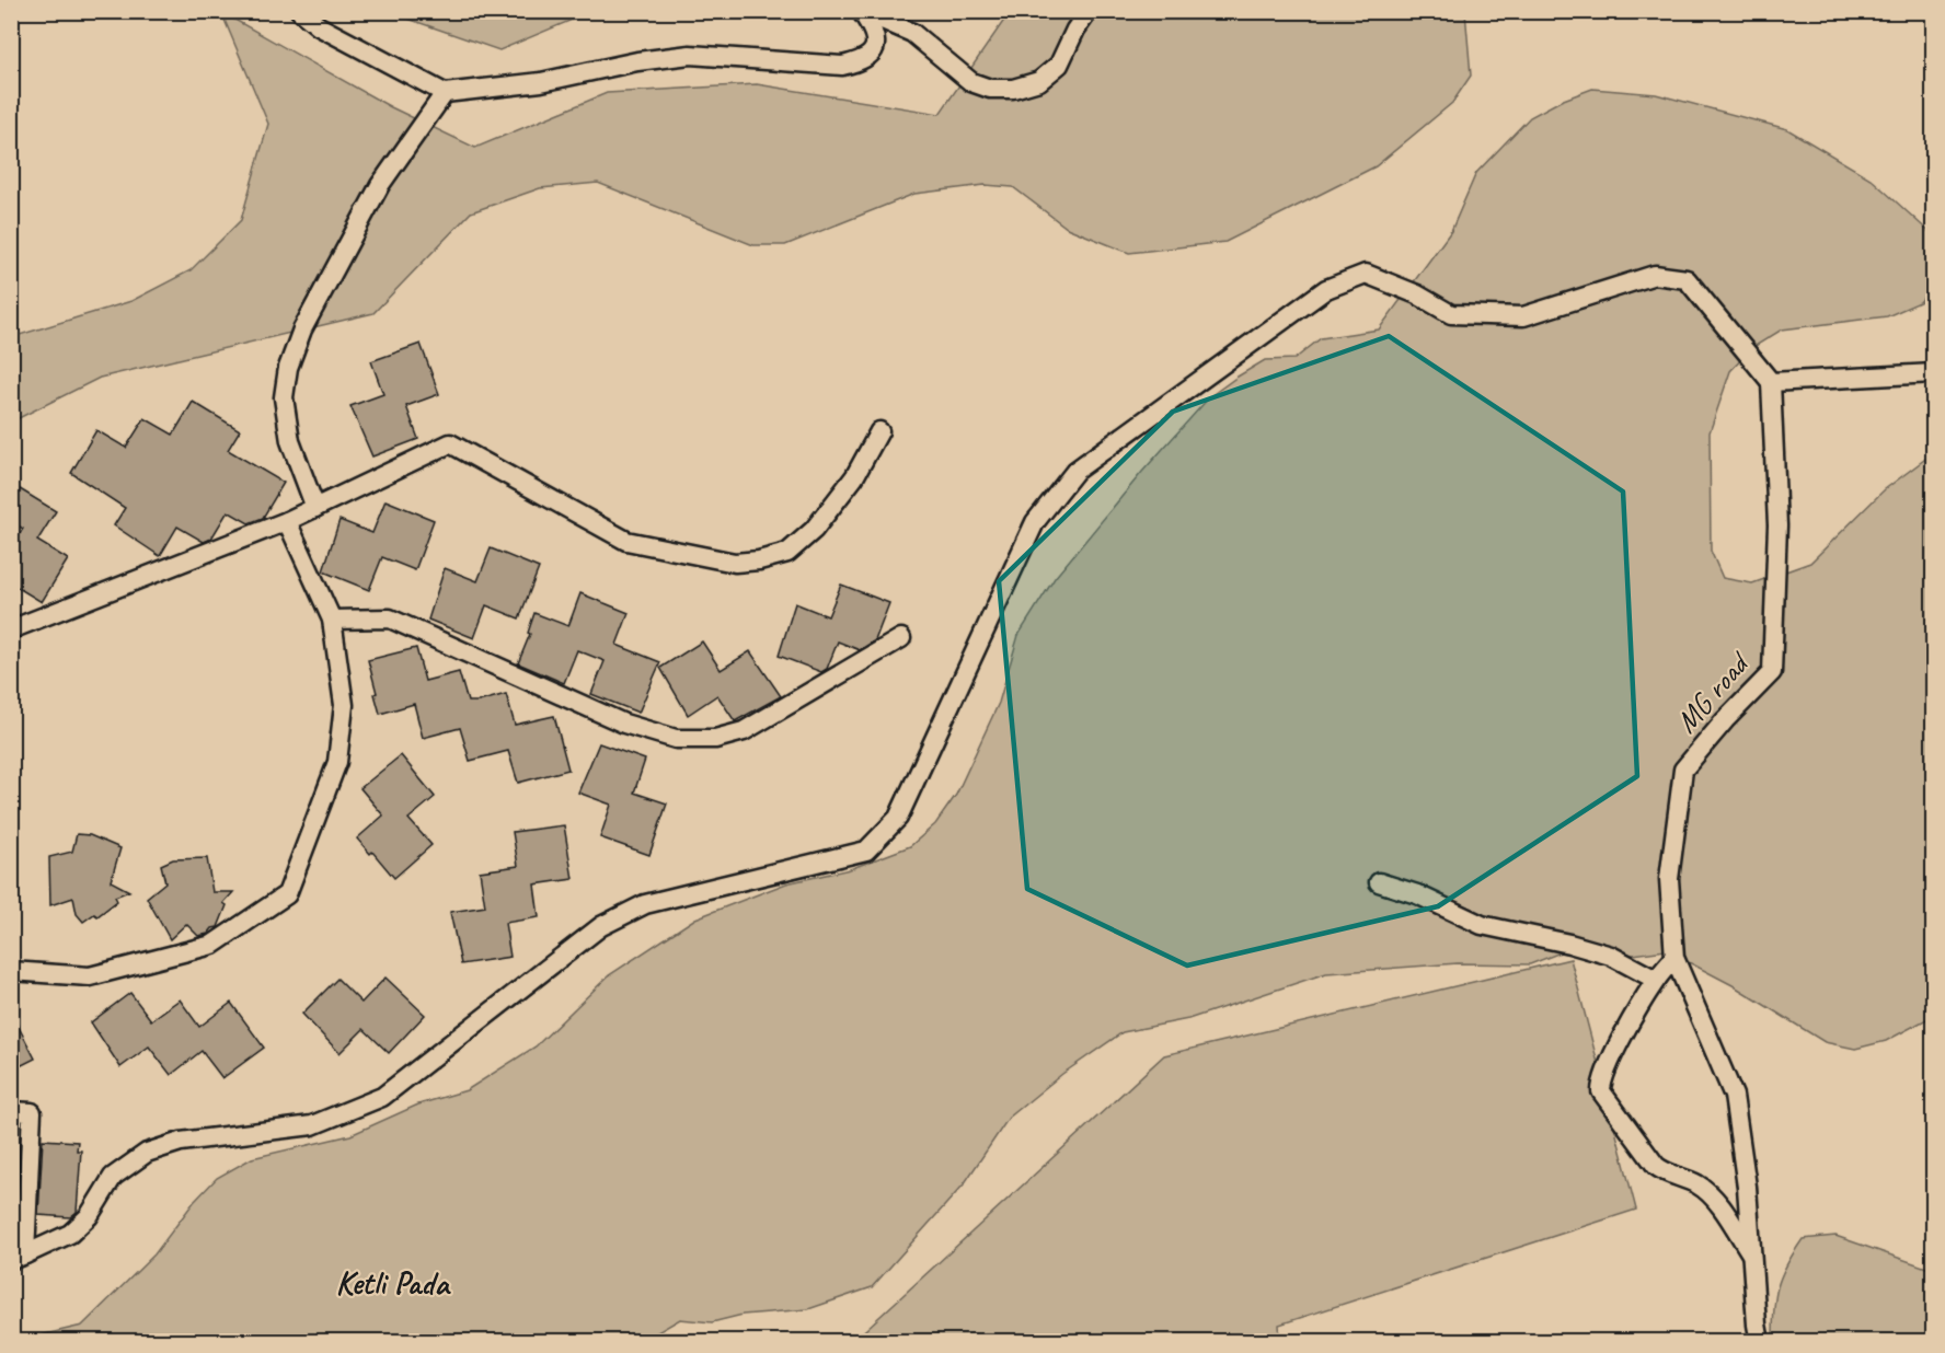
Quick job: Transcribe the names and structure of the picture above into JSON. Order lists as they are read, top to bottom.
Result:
{
  "streets": {
    "street": ["MG road"]
  },
  "districts": ["Ketli Pada"]
}
